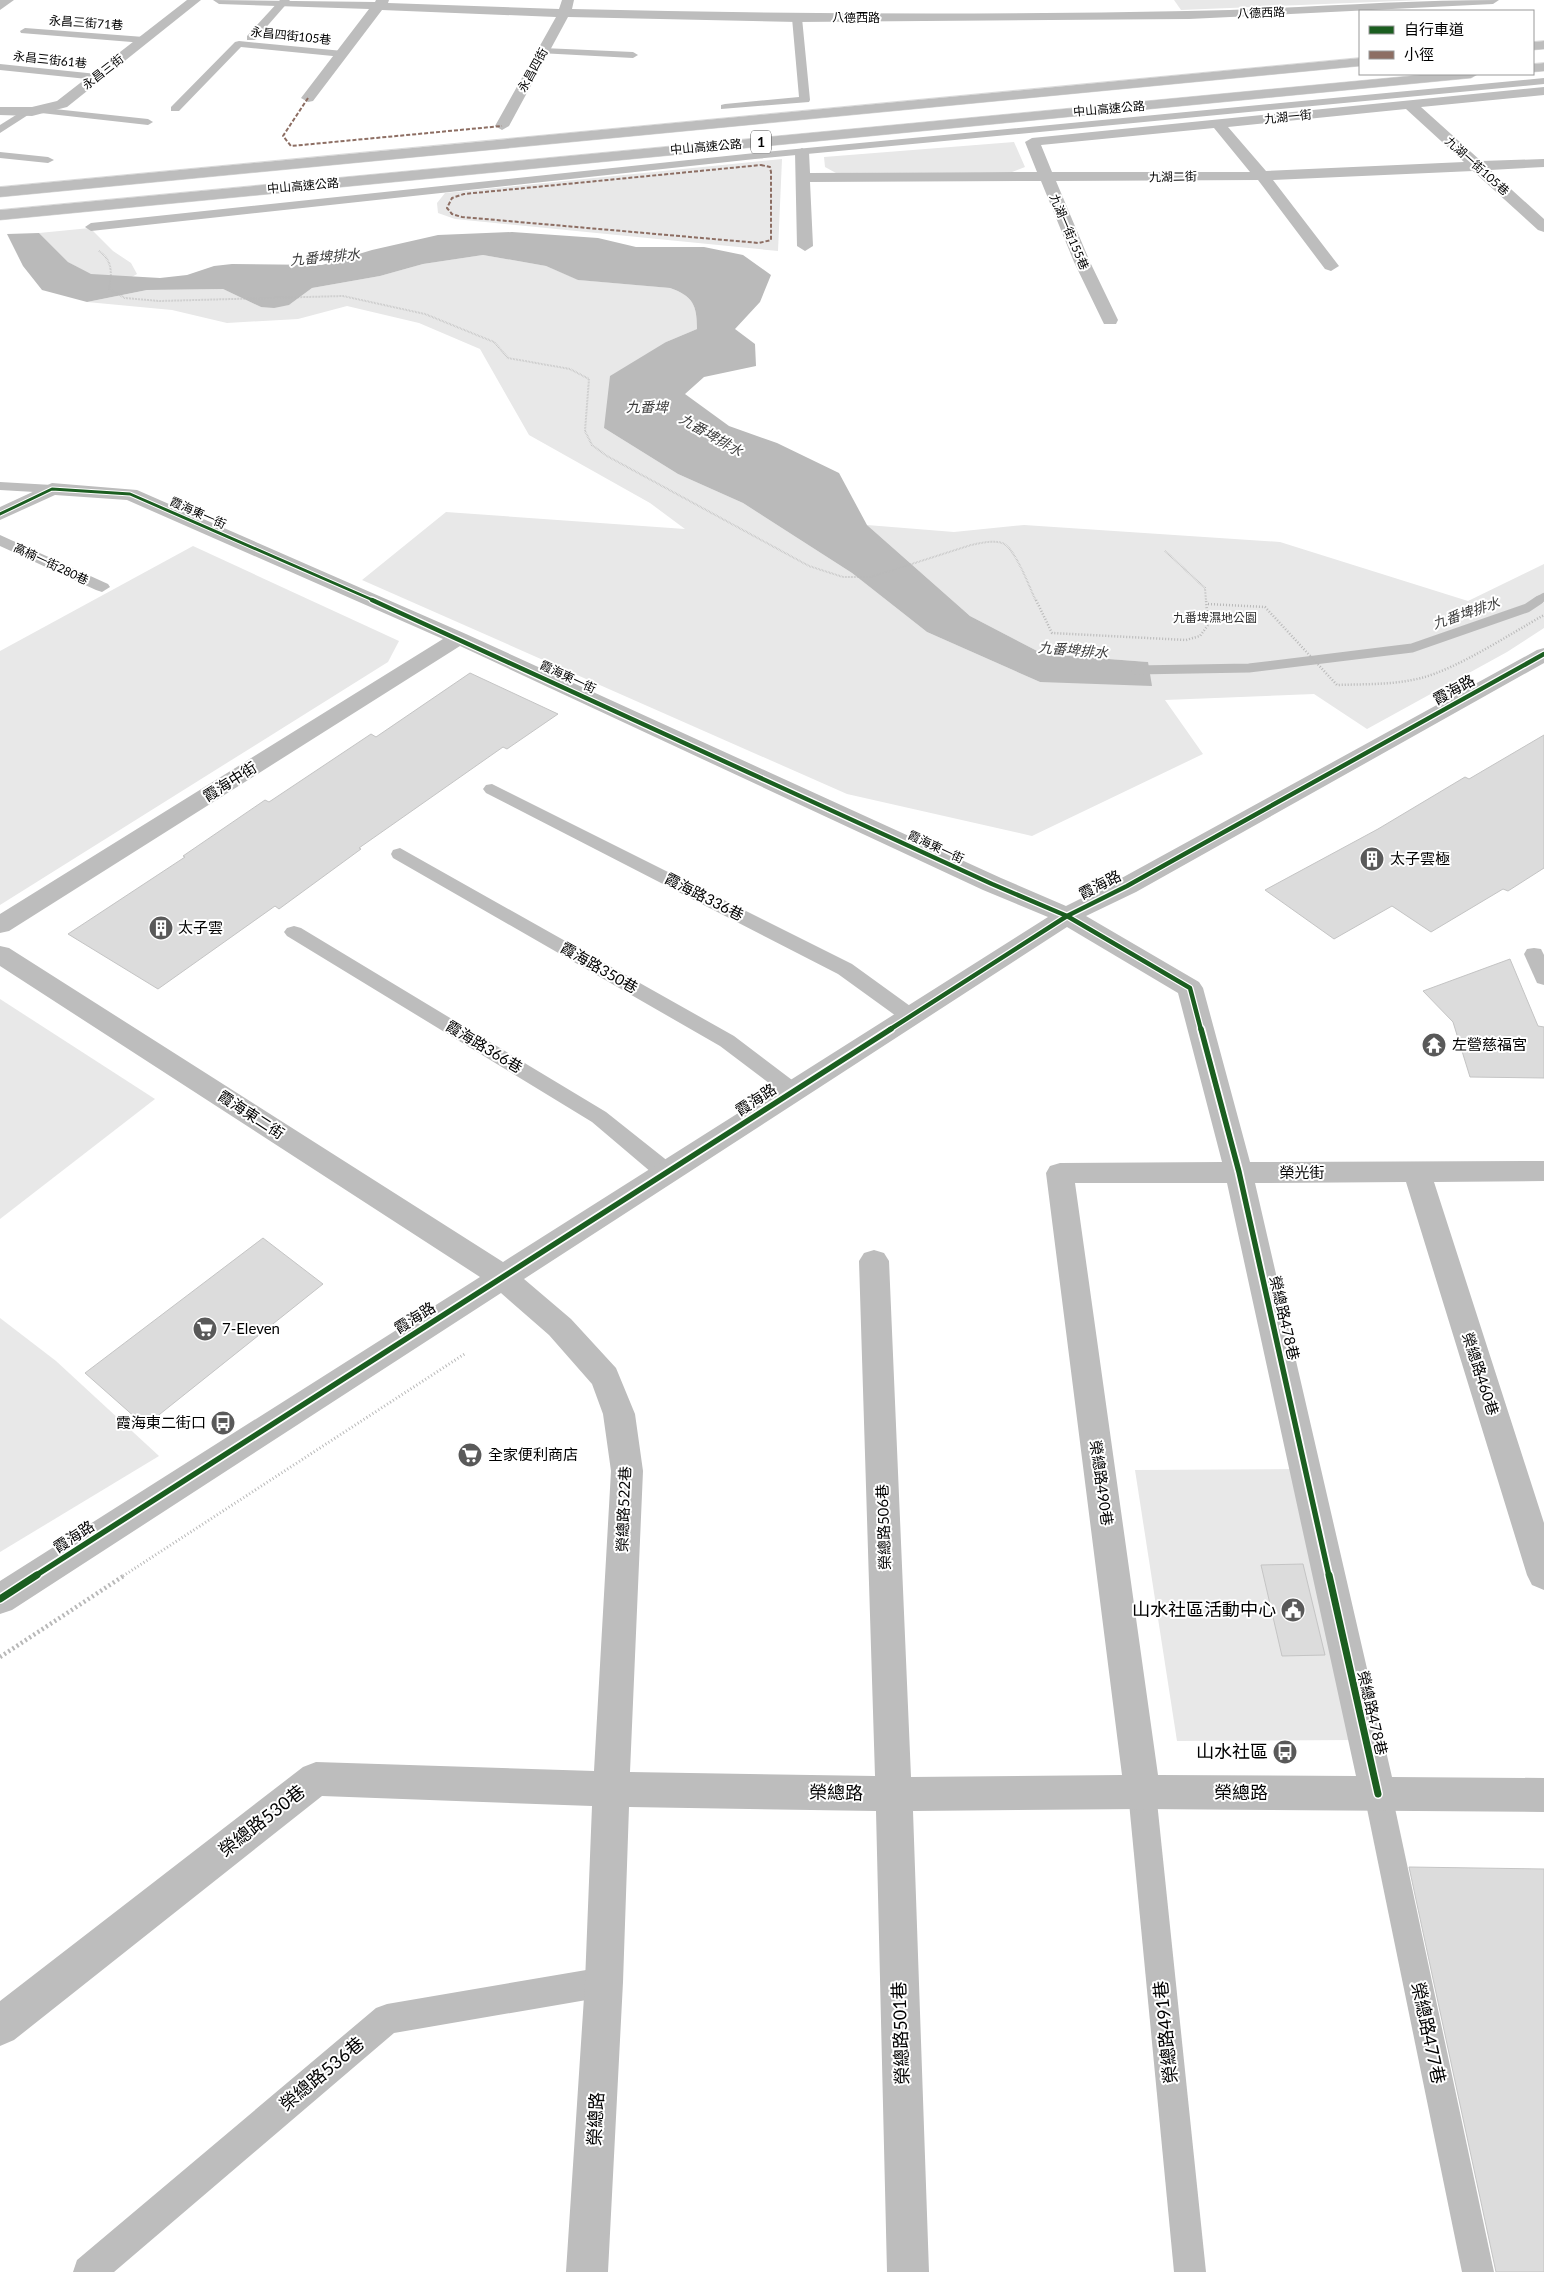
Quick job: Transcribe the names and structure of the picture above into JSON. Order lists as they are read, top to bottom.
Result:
{
  "streets": {
    "main road": [
      "八德西路",
      "永昌四街",
      "永昌三街",
      "中山高速公路",
      "九湖一街",
      "1",
      "九湖一街105巷",
      "九湖二街",
      "九湖一街155巷",
      "霞海東一街",
      "霞海路",
      "霞海中街",
      "霞海東二街",
      "榮光街",
      "榮總路478巷",
      "榮總路460巷",
      "榮總路490巷",
      "榮總路522巷",
      "榮總路506巷",
      "榮總路",
      "榮總路530巷",
      "榮總路501巷"
    ],
    "lane": [
      "永昌三街71巷",
      "永昌四街105巷",
      "永昌三街61巷",
      "高楠一街280巷",
      "霞海路336巷",
      "霞海路350巷",
      "霞海路366巷",
      "榮總路491巷",
      "榮總路477巷",
      "榮總路536巷"
    ]
  },
  "crossings": [
    ["八德西路", "永昌四街"],
    ["永昌三街71巷", "永昌三街"],
    ["永昌三街61巷", "永昌三街"],
    ["九湖一街", "九湖一街105巷"],
    ["九湖一街", "九湖一街155巷"],
    ["九湖一街105巷", "九湖二街"],
    ["九湖二街", "九湖一街155巷"],
    ["霞海東一街", "霞海路"],
    ["霞海東一街", "霞海中街"],
    ["霞海東一街", "榮總路478巷"],
    ["霞海路", "霞海路336巷"],
    ["霞海路", "霞海路350巷"],
    ["霞海路", "霞海路366巷"],
    ["霞海路", "霞海東二街"],
    ["霞海路", "榮總路478巷"],
    ["霞海路", "榮總路522巷"],
    ["霞海東二街", "榮總路522巷"],
    ["榮光街", "榮總路478巷"],
    ["榮光街", "榮總路460巷"],
    ["榮光街", "榮總路490巷"],
    ["榮總路478巷", "榮總路"],
    ["榮總路478巷", "榮總路477巷"],
    ["榮總路490巷", "榮總路"],
    ["榮總路490巷", "榮總路491巷"],
    ["榮總路522巷", "榮總路"],
    ["榮總路522巷", "榮總路530巷"],
    ["榮總路506巷", "榮總路"],
    ["榮總路506巷", "榮總路501巷"],
    ["榮總路", "榮總路530巷"],
    ["榮總路", "榮總路491巷"],
    ["榮總路", "榮總路501巷"],
    ["榮總路", "榮總路477巷"],
    ["榮總路", "榮總路536巷"]
  ],
  "water": ["九番埤排水", "九番埤"],
  "parks": ["九番埤濕地公園"],
  "places": {
    "building": ["太子雲極", "太子雲"],
    "temple": ["左營慈福宮"],
    "supermarket": ["7-Eleven", "全家便利商店"],
    "bus stop": ["霞海東二街口", "山水社區"],
    "public building": ["山水社區活動中心"]
  },
  "legend": ["自行車道", "小徑"]
}
